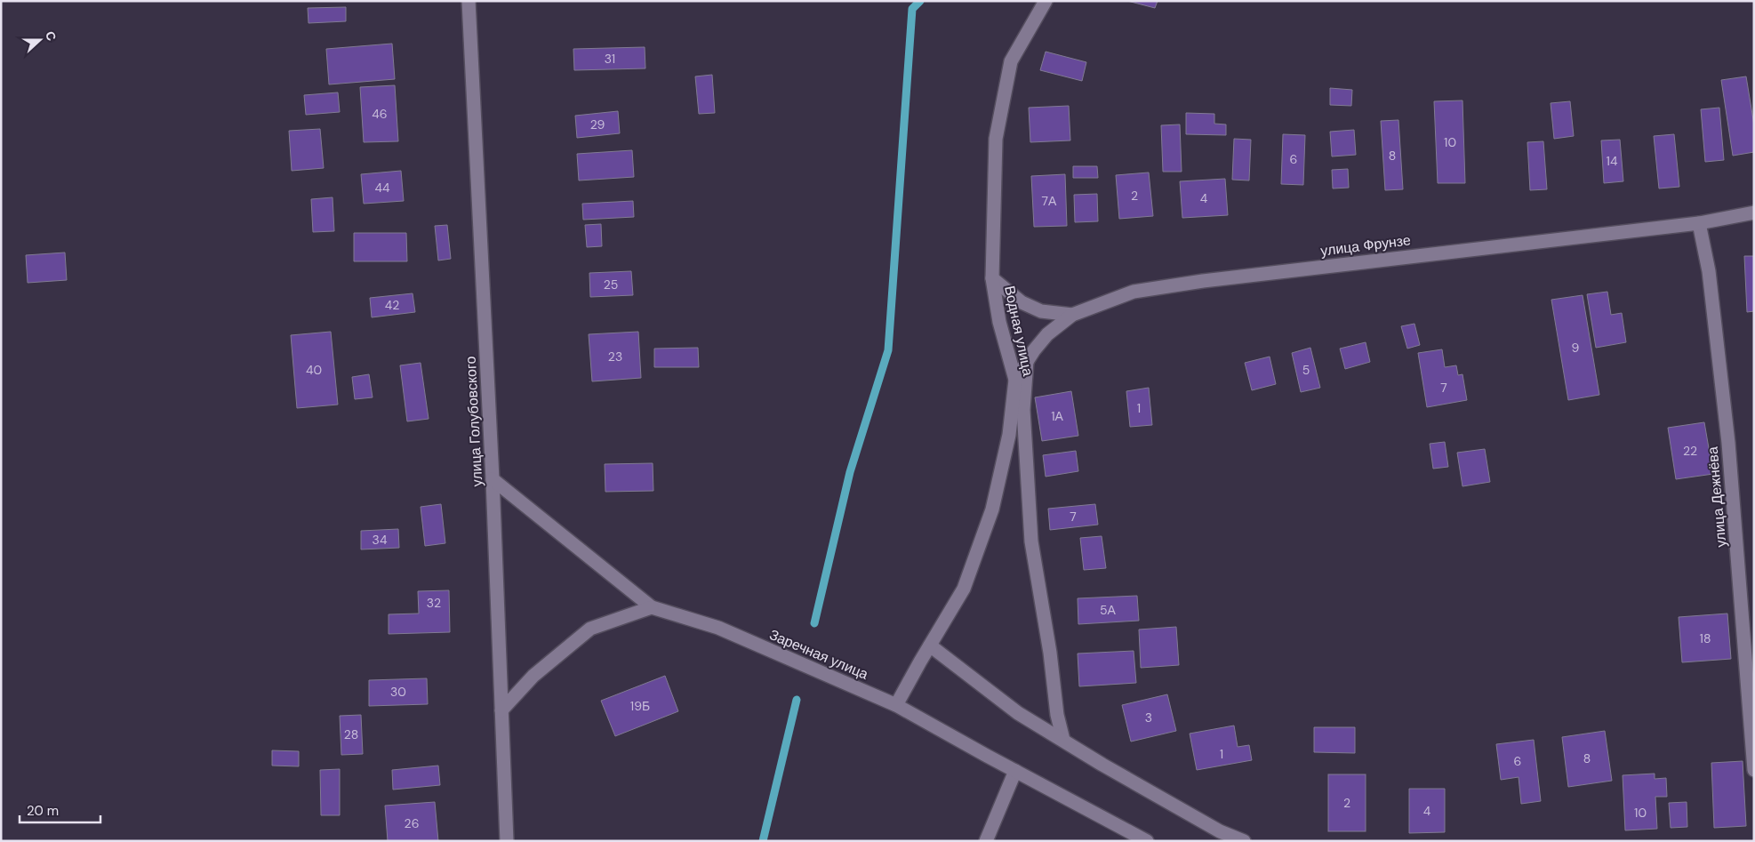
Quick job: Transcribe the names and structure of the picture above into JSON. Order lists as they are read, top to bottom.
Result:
{
  "streets": {
    "street": [
      "улица Фрунзе",
      "Водная улица",
      "улица Голубовского",
      "улица Дежнёва",
      "Заречная улица"
    ]
  },
  "crossings": [
    ["улица Фрунзе", "Водная улица"],
    ["улица Фрунзе", "улица Дежнёва"],
    ["Водная улица", "Заречная улица"],
    ["улица Голубовского", "Заречная улица"]
  ],
  "house_numbers": [
    "31",
    "46",
    "29",
    "10",
    "8",
    "6",
    "14",
    "44",
    "2",
    "4",
    "7А",
    "25",
    "42",
    "9",
    "23",
    "40",
    "5",
    "7",
    "1",
    "1А",
    "22",
    "7",
    "34",
    "32",
    "5А",
    "18",
    "30",
    "19Б",
    "3",
    "28",
    "1",
    "8",
    "6",
    "2",
    "4",
    "10",
    "26"
  ],
  "scale_bar": "20 m",
  "north": "right"
}
